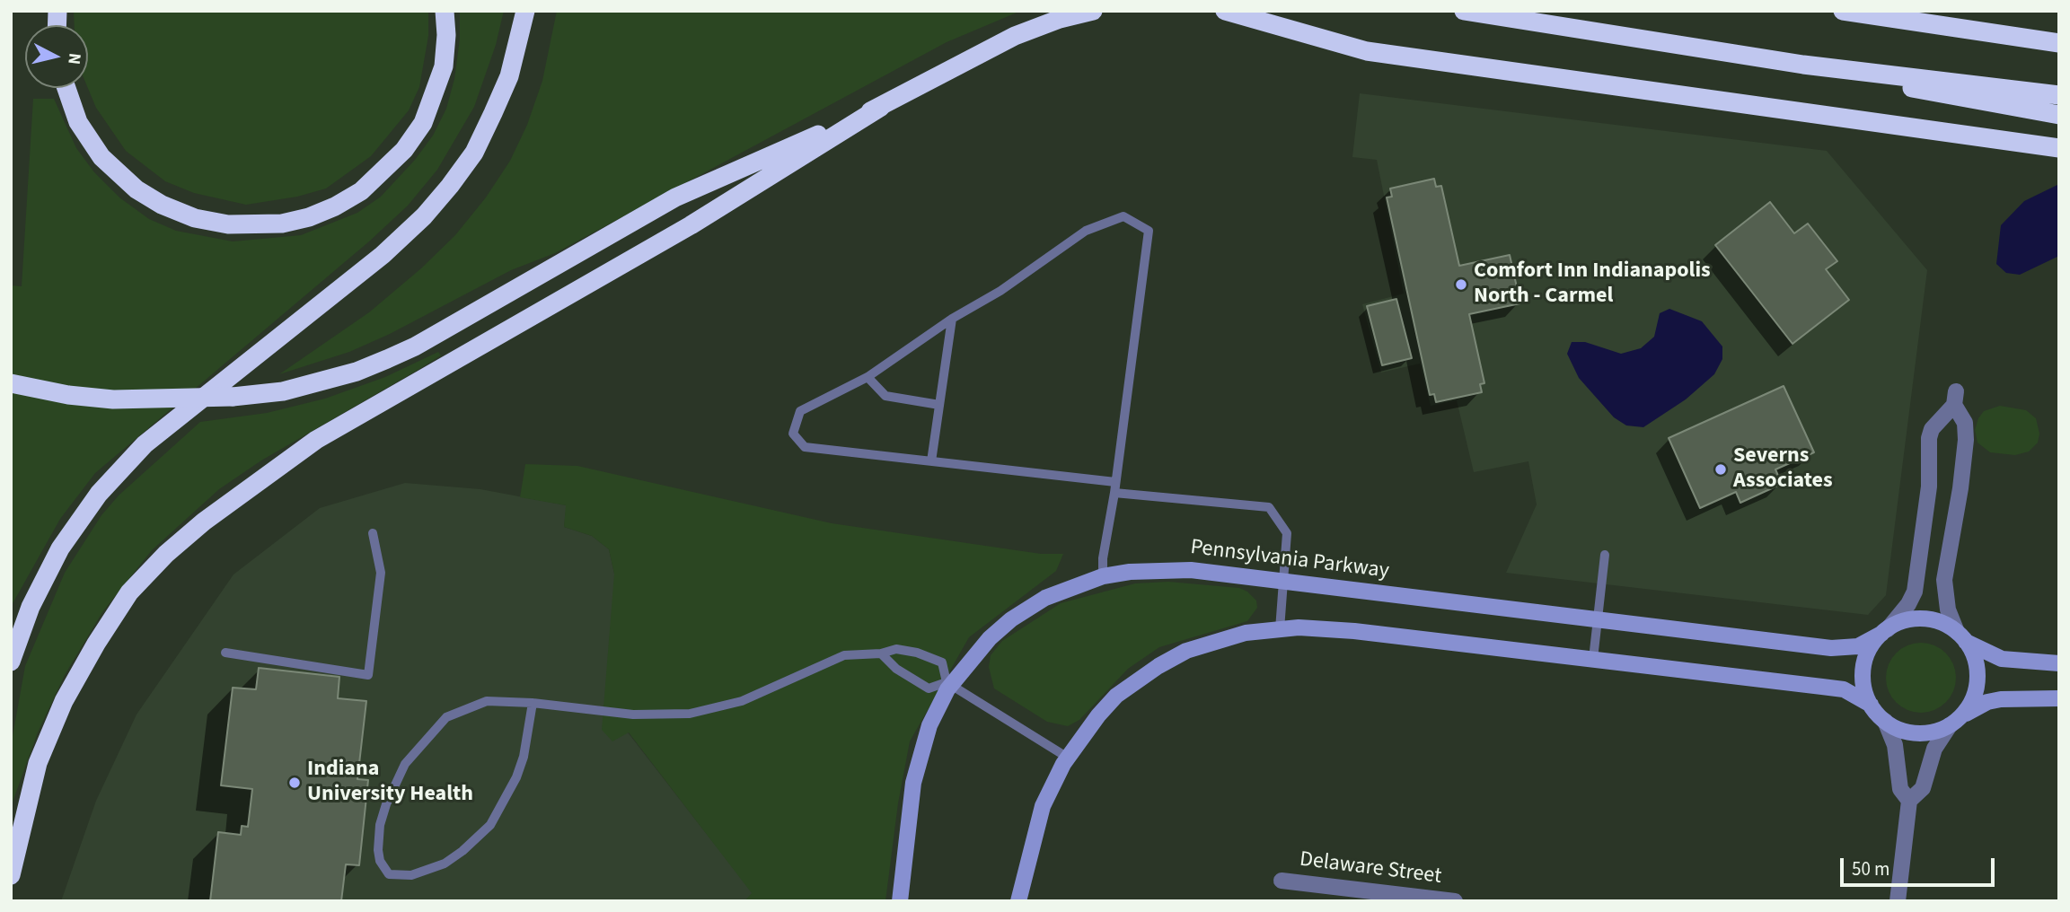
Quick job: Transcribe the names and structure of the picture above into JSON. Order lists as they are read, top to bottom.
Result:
{
  "streets": {
    "main road": ["Pennsylvania Parkway"],
    "street": ["Delaware Street"]
  },
  "places": ["Comfort Inn Indianapolis North - Carmel", "Severns Associates", "Indiana University Health"],
  "scale_bar": "50 m",
  "north": "right"
}
